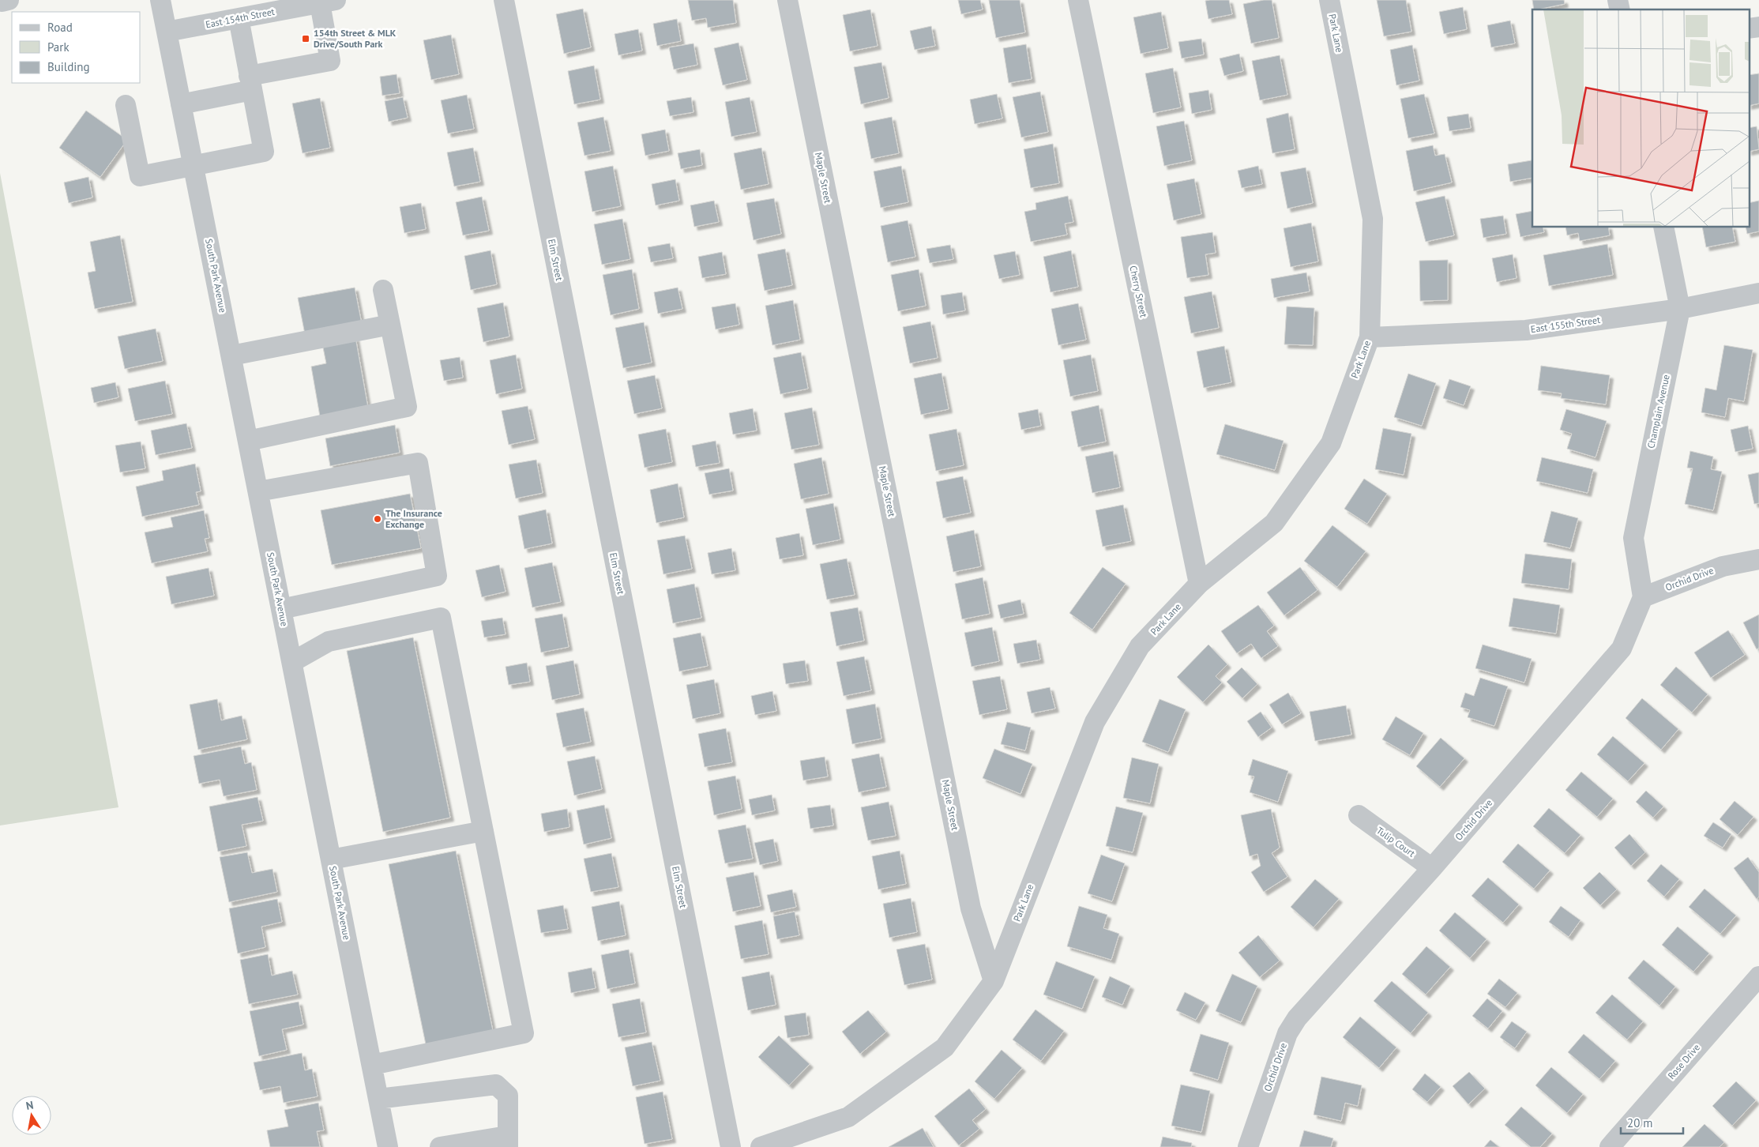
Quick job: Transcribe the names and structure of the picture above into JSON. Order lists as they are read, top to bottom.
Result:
{
  "streets": {
    "street": [
      "East 154th Street",
      "Park Lane",
      "Maple Street",
      "Elm Street",
      "South Park Avenue",
      "Cherry Street",
      "East 155th Street",
      "Champlain Avenue",
      "Orchid Drive",
      "Tulip Court",
      "Rose Drive"
    ]
  },
  "crossings": [
    ["East 154th Street", "South Park Avenue"],
    ["Park Lane", "Maple Street"],
    ["Park Lane", "Cherry Street"],
    ["Park Lane", "East 155th Street"],
    ["East 155th Street", "Champlain Avenue"],
    ["Champlain Avenue", "Orchid Drive"],
    ["Orchid Drive", "Tulip Court"]
  ],
  "places": {
    "transit": ["154th Street & MLK Drive/South Park"],
    "other": ["The Insurance Exchange"]
  },
  "legend": ["Road", "Park", "Building"],
  "scale_bar": "20 m",
  "north": "top"
}
